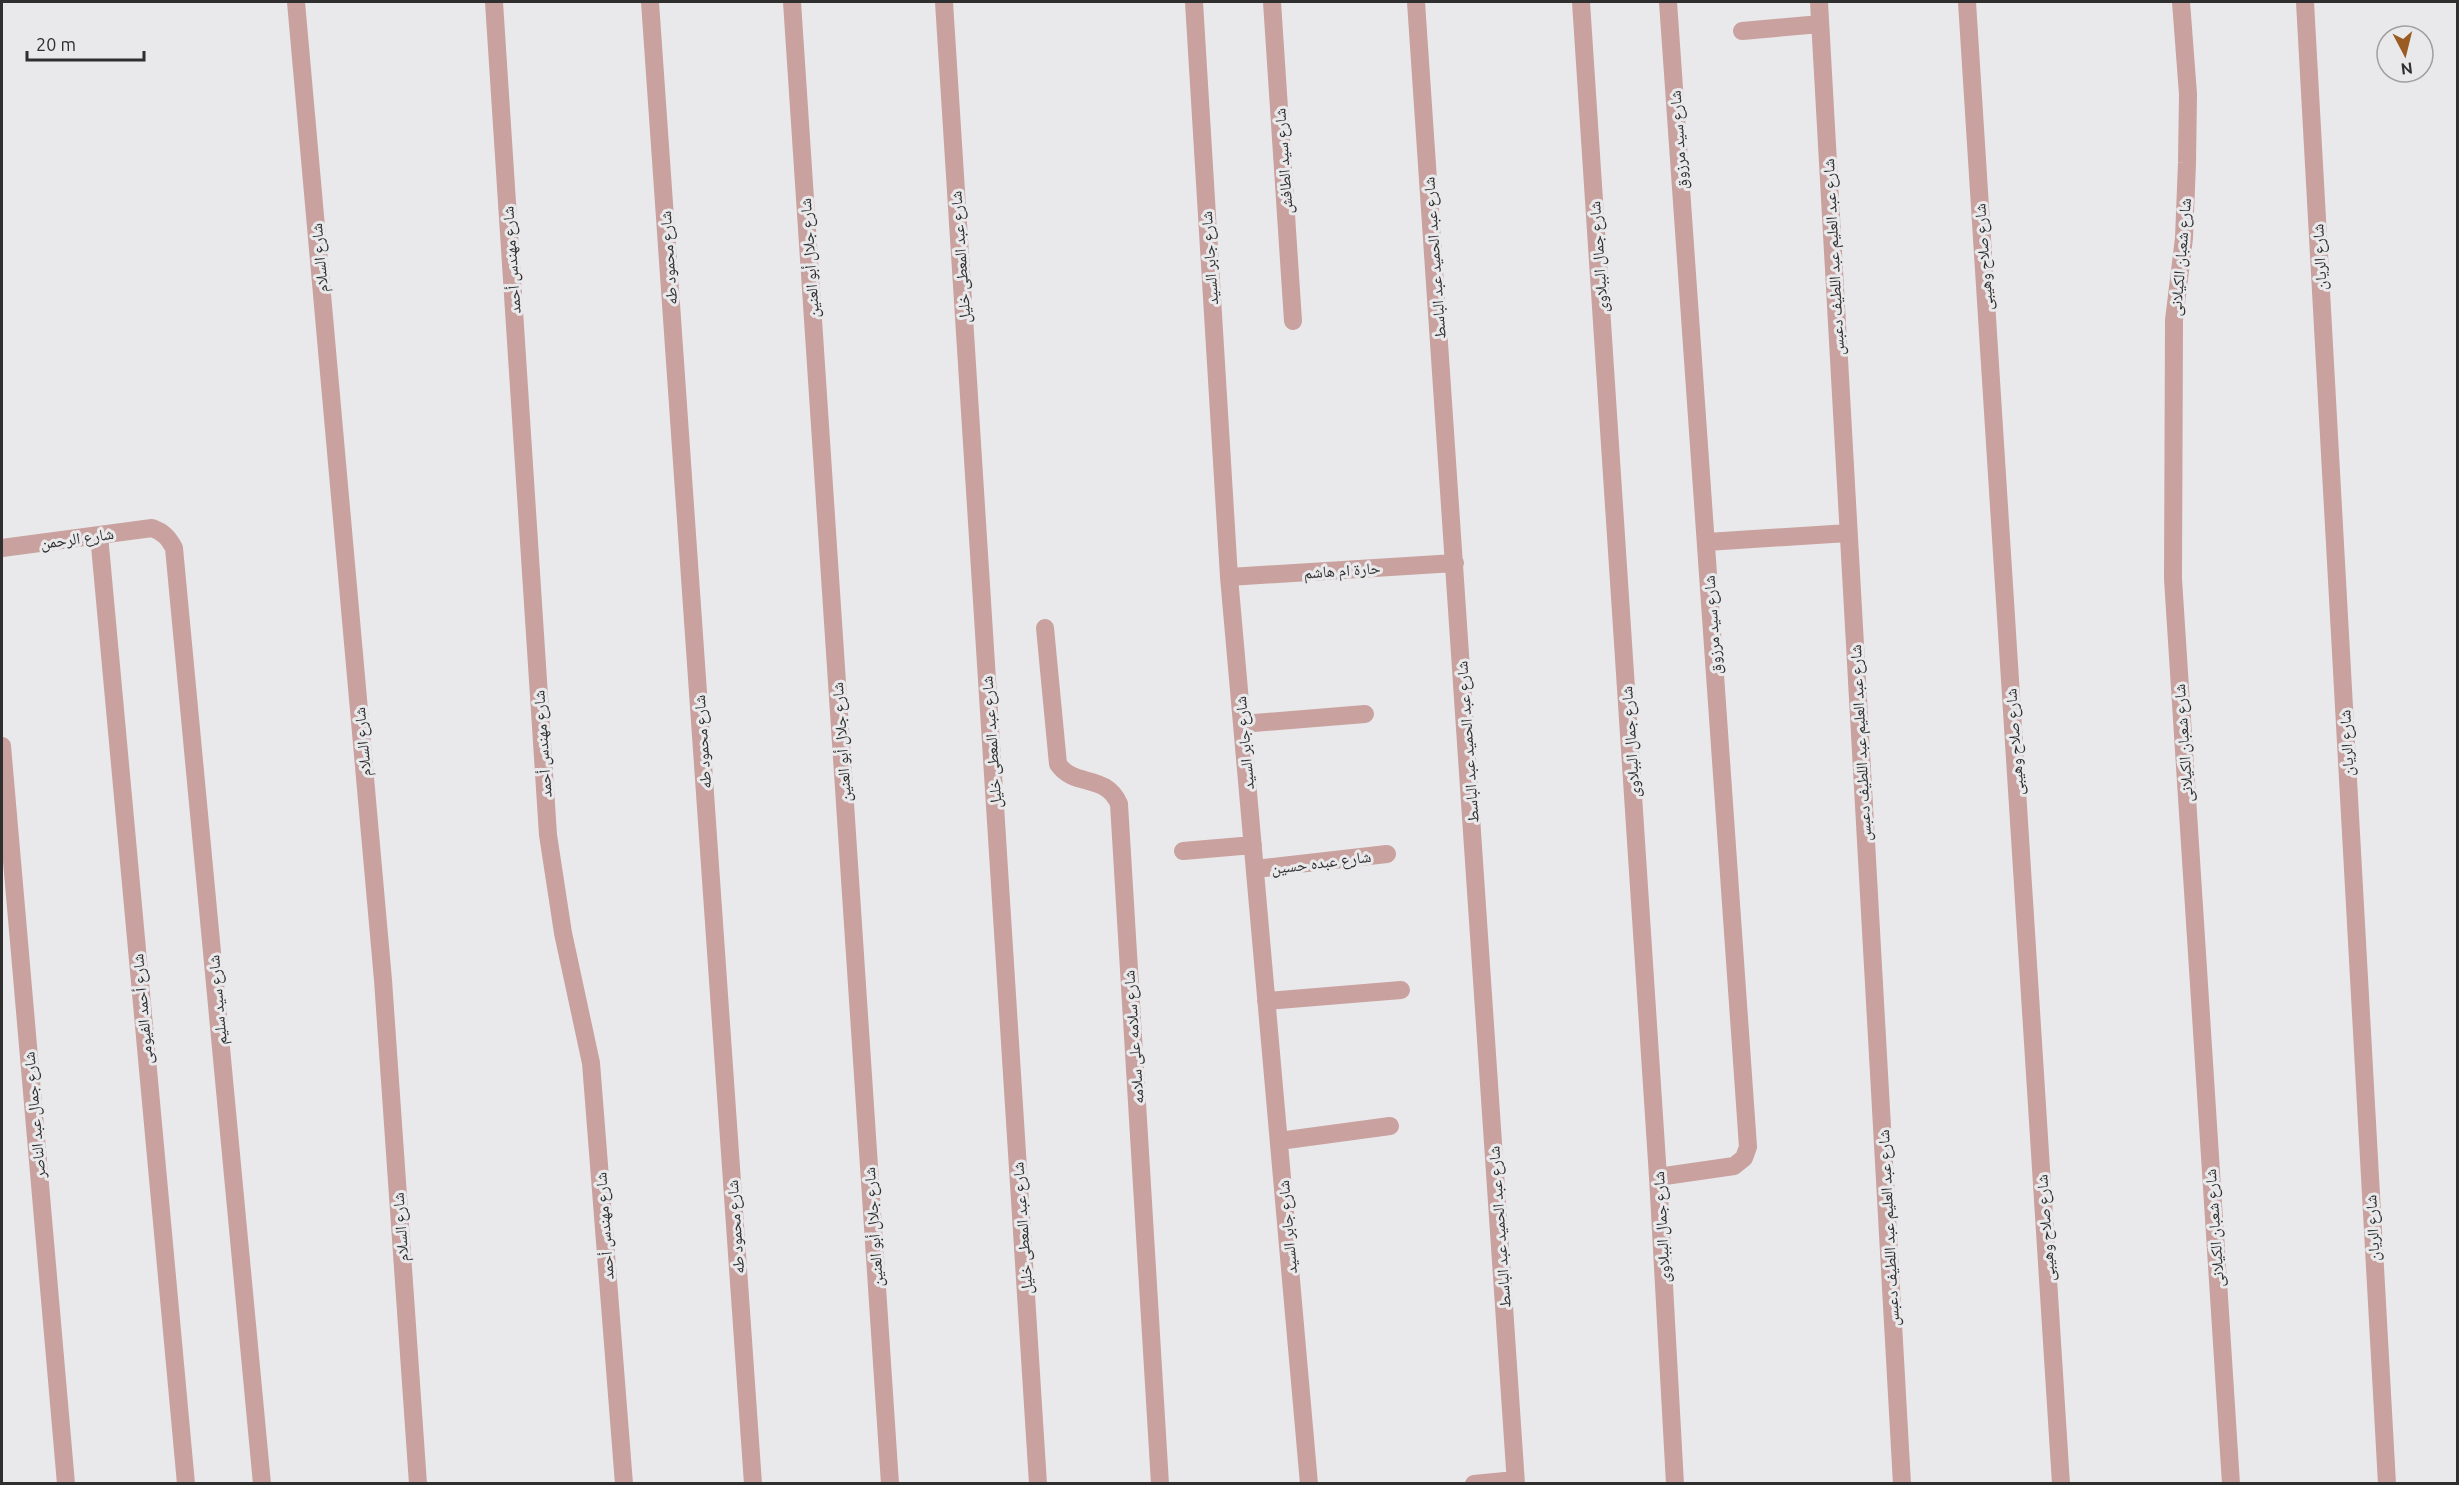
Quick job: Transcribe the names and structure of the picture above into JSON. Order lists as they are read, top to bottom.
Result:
{
  "streets": {
    "street": [
      "شارع سيد مرزوق",
      "شارع سيد الطافش",
      "شارع عبد المعطى خليل",
      "شارع جمال الببلاوى",
      "شارع عبد العليم عبد اللطيف دعبس",
      "شارع صلاح وهيبى",
      "شارع شعبان الكيلانى",
      "شارع الريان",
      "شارع السلام",
      "شارع محمود طه",
      "شارع جلال أبو العنين",
      "شارع جابر السيد",
      "شارع عبد الحميد عبد الباسط",
      "شارع مهندس أحمد",
      "شارع الرحمن",
      "حارة ام هاشم",
      "شارع عبده حسين",
      "شارع سيد سليم",
      "شارع أحمد الفيومى",
      "شارع سلامه على سلامه",
      "شارع جمال عبد الناصر"
    ]
  },
  "crossings": [
    ["شارع سيد مرزوق", "شارع جمال الببلاوى"],
    ["شارع جابر السيد", "حارة ام هاشم"],
    ["شارع جابر السيد", "شارع عبده حسين"],
    ["شارع عبد الحميد عبد الباسط", "حارة ام هاشم"],
    ["شارع الرحمن", "شارع سيد سليم"],
    ["شارع الرحمن", "شارع أحمد الفيومى"]
  ],
  "scale_bar": "20 m",
  "north": "bottom"
}
